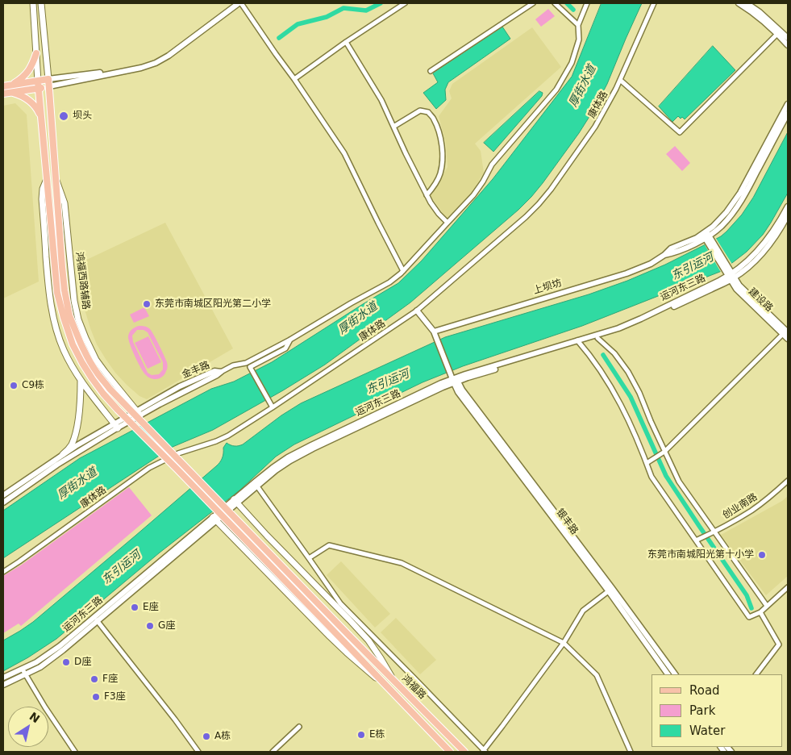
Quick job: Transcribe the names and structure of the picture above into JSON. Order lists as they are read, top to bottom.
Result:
{
  "streets": {
    "main road": ["鸿福西路辅路", "鸿福路"],
    "street": [
      "康体路",
      "上坝坊",
      "运河东三路",
      "建设路",
      "金丰路",
      "创业南路",
      "银丰路"
    ]
  },
  "crossings": [
    ["康体路", "银丰路"],
    ["鸿福西路辅路", "金丰路"],
    ["上坝坊", "建设路"],
    ["上坝坊", "银丰路"],
    ["运河东三路", "建设路"],
    ["运河东三路", "银丰路"]
  ],
  "water": ["厚街水道", "东引运河"],
  "places": [
    "坝头",
    "东莞市南城区阳光第二小学",
    "C9栋",
    "东莞市南城阳光第十小学",
    "E座",
    "G座",
    "D座",
    "F座",
    "F3座",
    "E栋",
    "A栋"
  ],
  "legend": ["Road", "Park", "Water"],
  "north": "top right"
}
